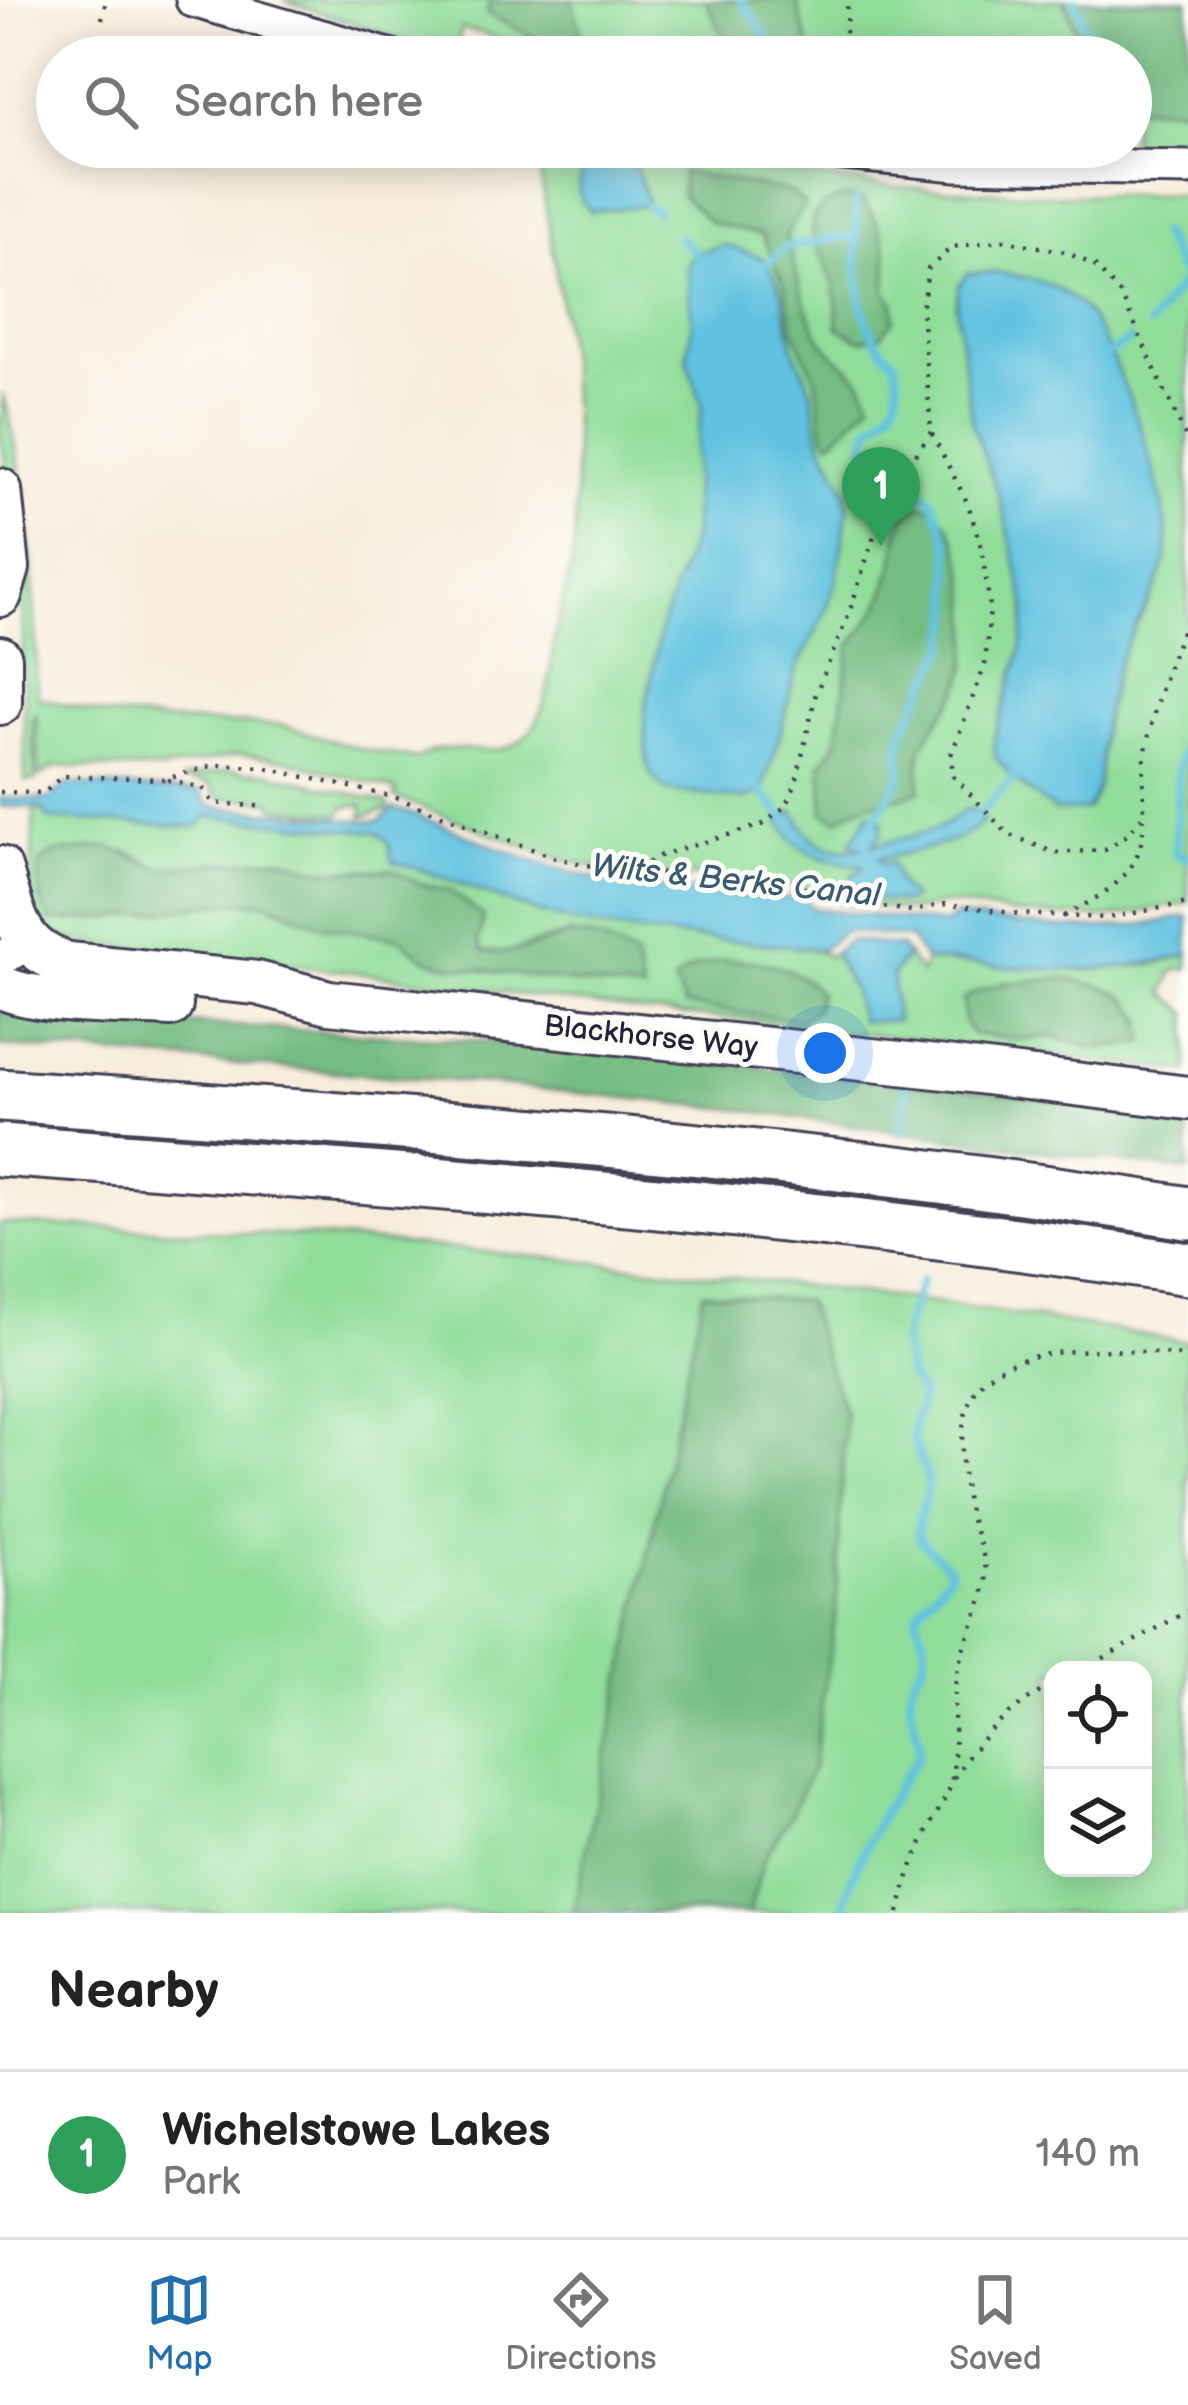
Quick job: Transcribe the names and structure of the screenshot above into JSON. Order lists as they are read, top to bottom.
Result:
{
  "streets": {
    "main road": ["Blackhorse Way"]
  },
  "water": ["Wilts & Berks Canal"],
  "page": {
    "search": "Search here",
    "pins": "1",
    "heading": "Nearby",
    "list": [
      {
        "mark": "1",
        "name": "Wichelstowe Lakes",
        "note": "Park",
        "value": "140 m"
      }
    ],
    "nav": ["Map", "Directions", "Saved"]
  }
}
